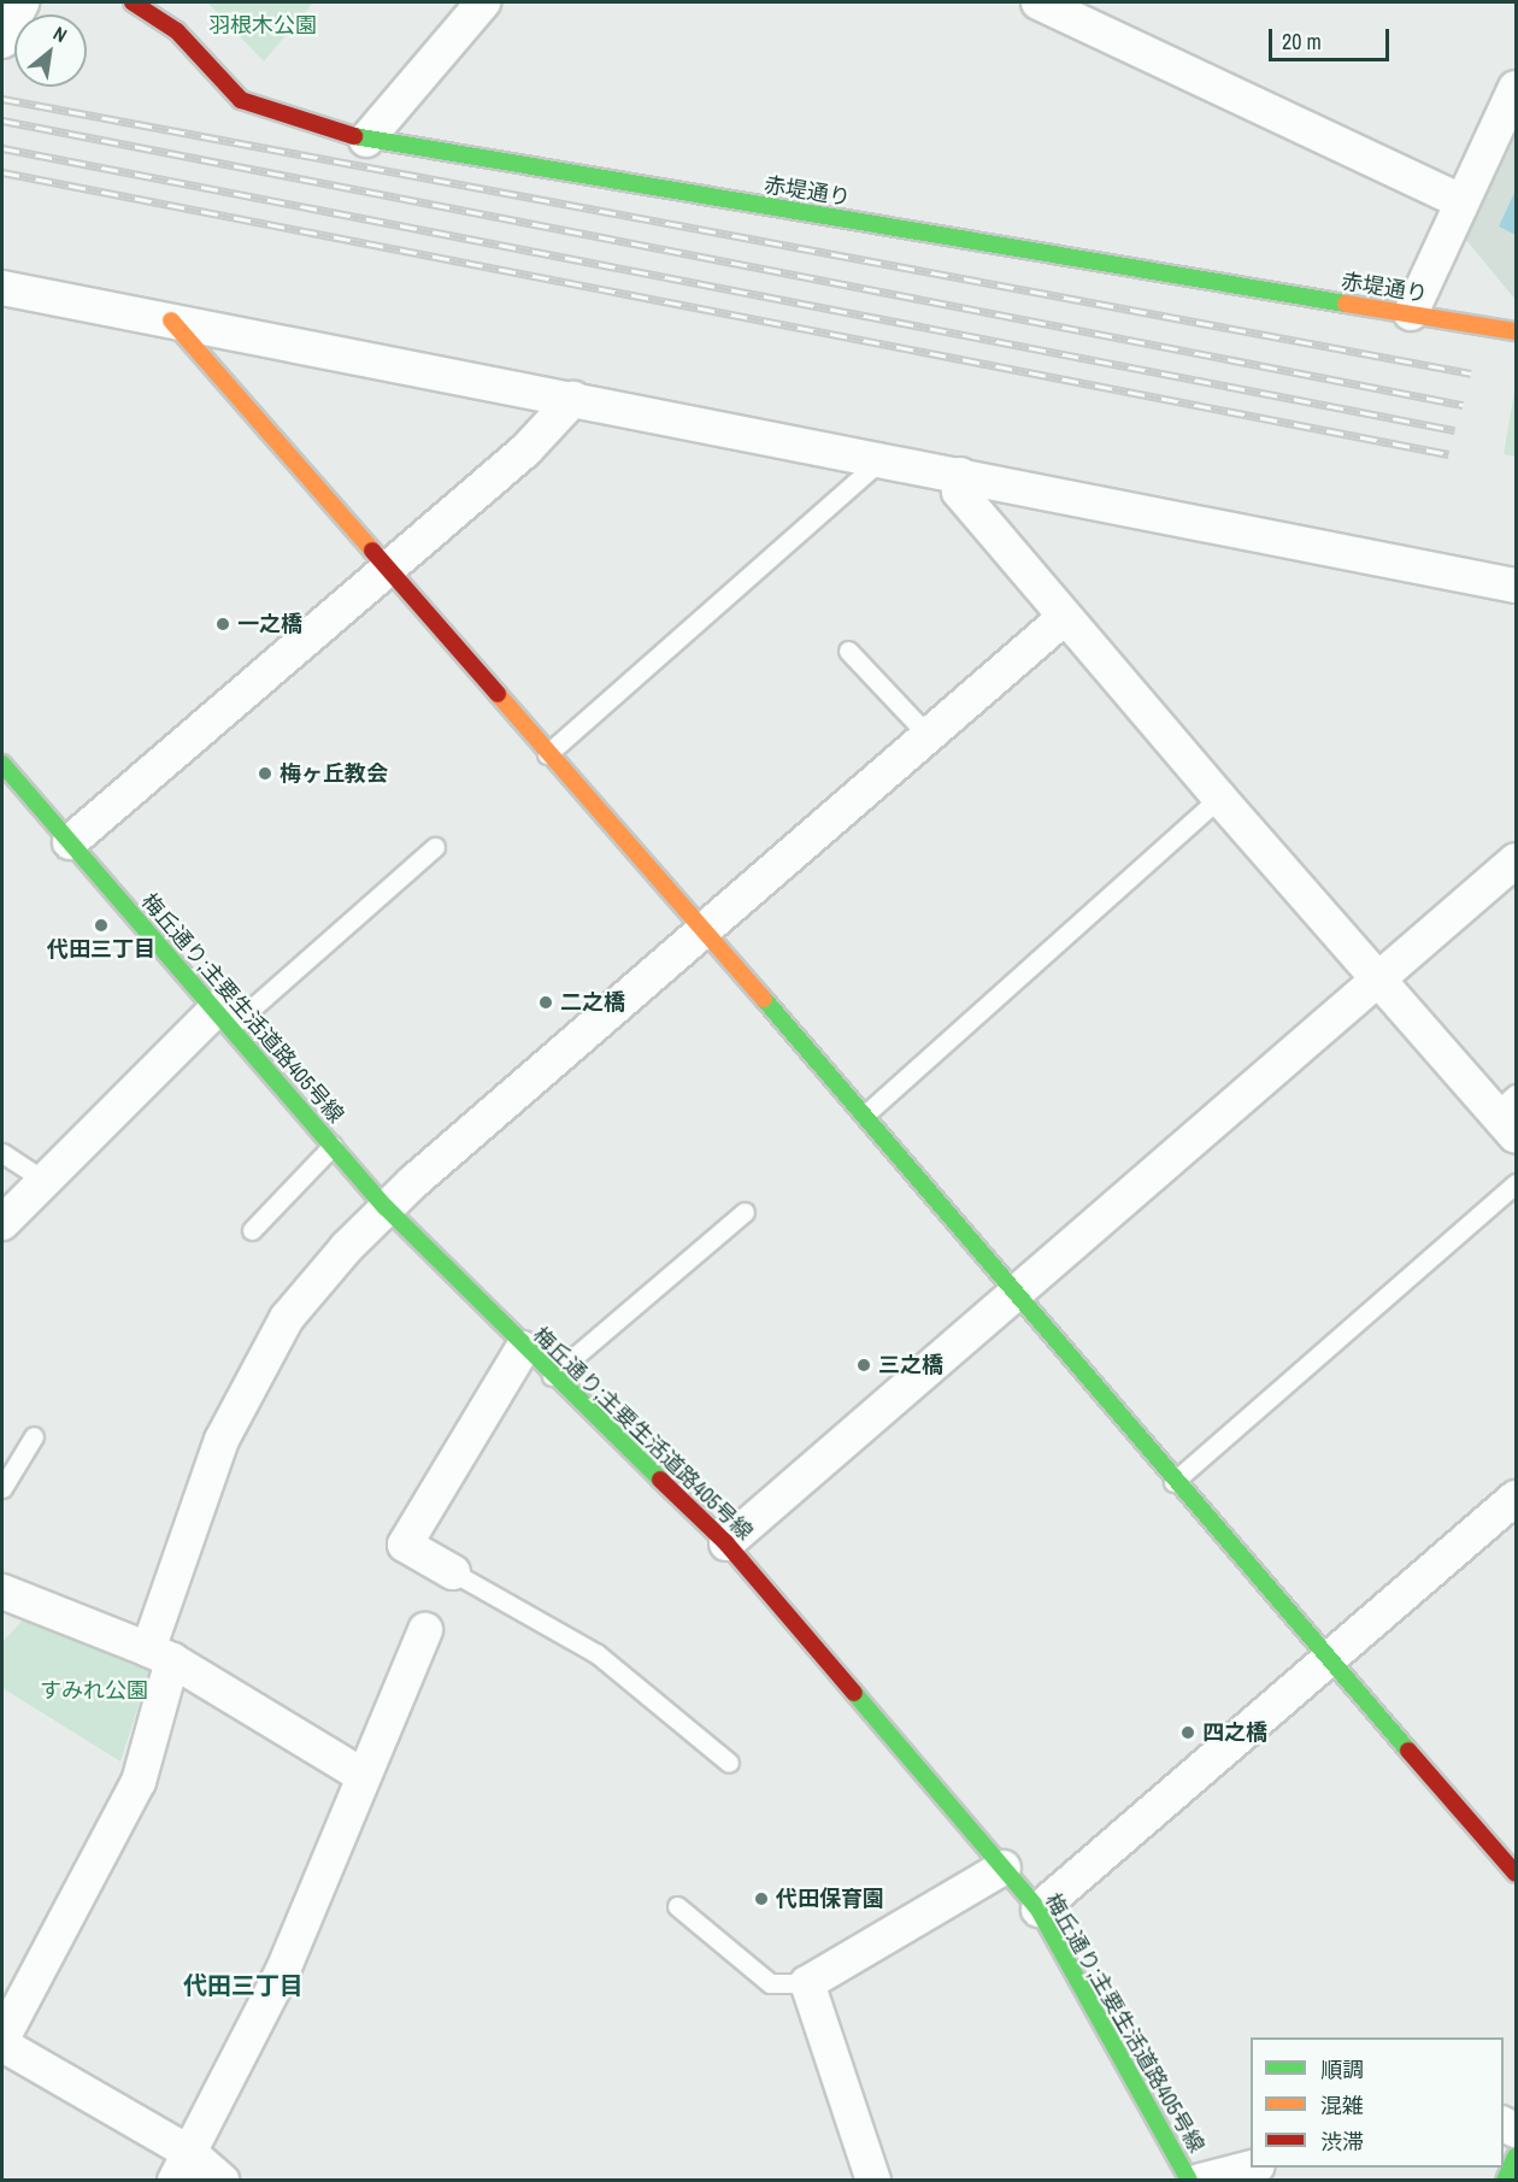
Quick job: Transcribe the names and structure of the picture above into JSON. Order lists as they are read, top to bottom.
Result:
{
  "streets": {
    "street": ["赤堤通り", "梅丘通り;主要生活道路405号線"]
  },
  "districts": ["代田三丁目"],
  "parks": ["羽根木公園", "すみれ公園"],
  "places": [
    "一之橋",
    "梅ヶ丘教会",
    "代田三丁目",
    "二之橋",
    "三之橋",
    "四之橋",
    "代田保育園"
  ],
  "legend": ["順調", "混雑", "渋滞"],
  "scale_bar": "20 m",
  "north": "top right"
}
